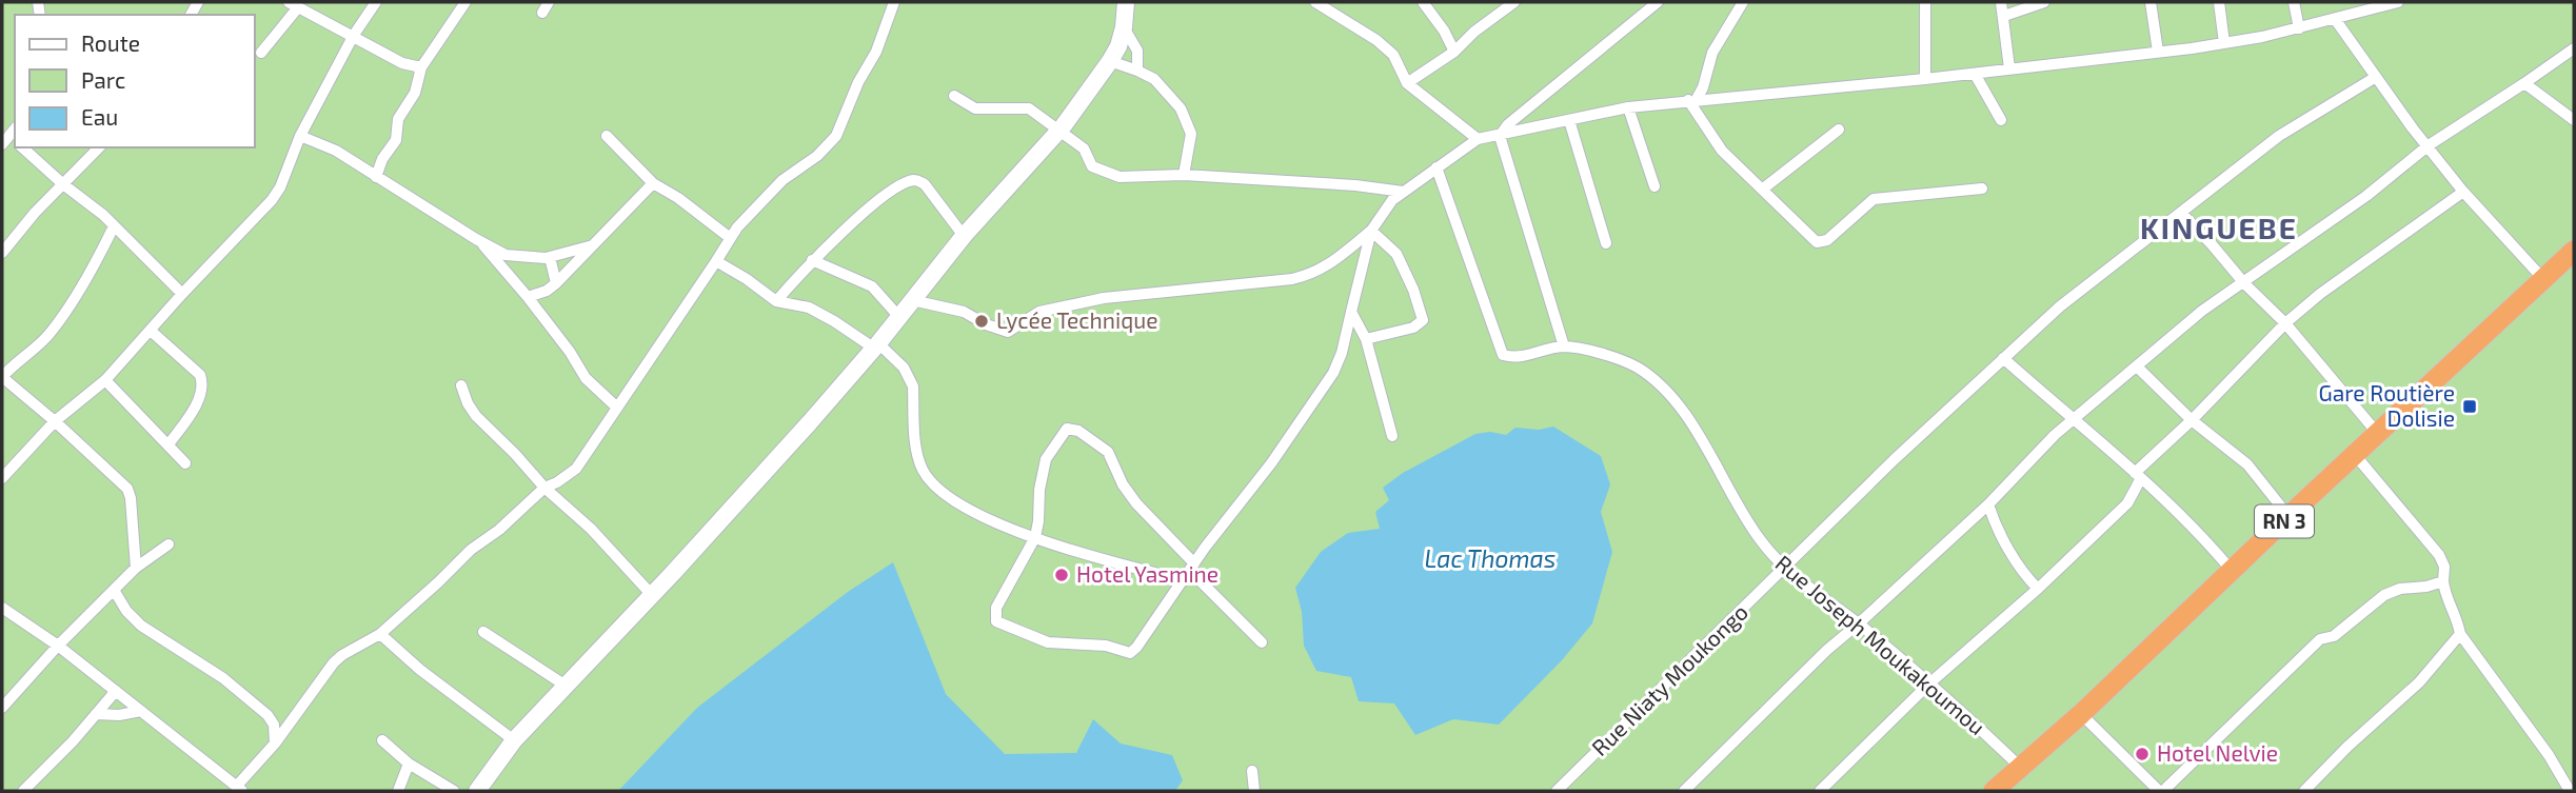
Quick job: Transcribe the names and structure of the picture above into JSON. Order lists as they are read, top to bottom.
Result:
{
  "streets": {
    "highway": ["RN 3"],
    "street": ["Rue Joseph Moukakoumou", "Rue Niaty Moukongo"]
  },
  "crossings": [
    ["RN 3", "Rue Joseph Moukakoumou"],
    ["Rue Joseph Moukakoumou", "Rue Niaty Moukongo"]
  ],
  "districts": ["KINGUEBE"],
  "water": ["Lac Thomas"],
  "places": {
    "other": ["Lycée Technique", "Hotel Yasmine", "Hotel Nelvie"],
    "transit": ["Gare Routière Dolisie"]
  },
  "legend": ["Route", "Parc", "Eau"]
}
